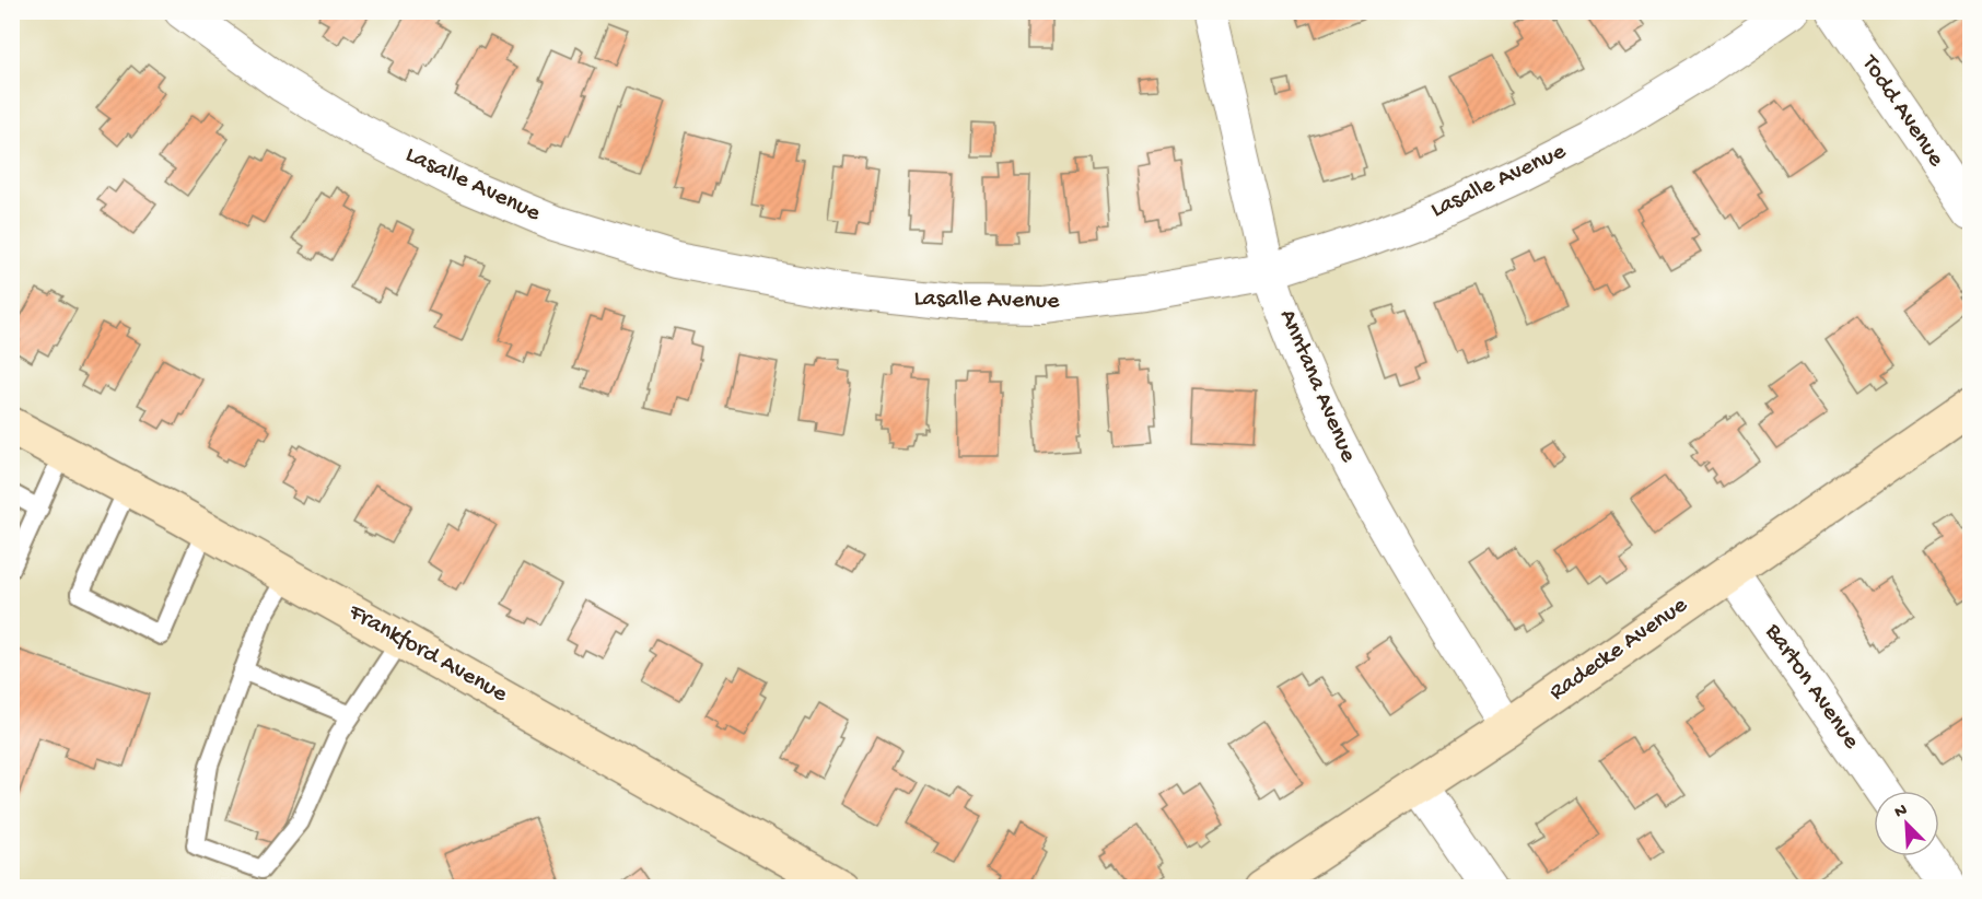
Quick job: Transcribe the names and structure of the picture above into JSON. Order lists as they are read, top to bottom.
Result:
{
  "streets": {
    "street": [
      "Todd Avenue",
      "Lasalle Avenue",
      "Anntana Avenue",
      "Radecke Avenue",
      "Frankford Avenue",
      "Barton Avenue"
    ]
  },
  "crossings": [
    ["Lasalle Avenue", "Anntana Avenue"],
    ["Anntana Avenue", "Radecke Avenue"],
    ["Radecke Avenue", "Barton Avenue"]
  ],
  "north": "top left"
}
